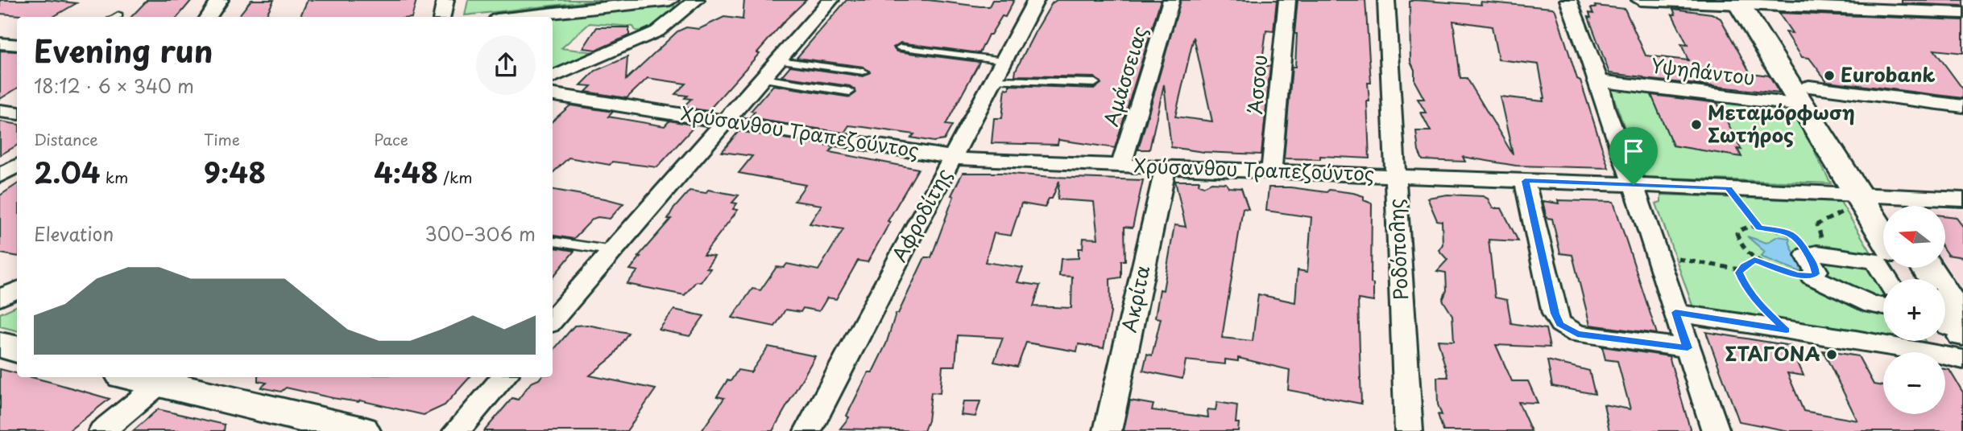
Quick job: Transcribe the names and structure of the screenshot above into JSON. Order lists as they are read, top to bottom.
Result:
{
  "streets": {
    "street": [
      "Υψηλάντου",
      "Αμάσσειας",
      "Άσσου",
      "Χρύσανθου Τραπεζούντος",
      "Αφροδίτης",
      "Ροδόπολης",
      "Ακρίτα"
    ]
  },
  "crossings": [
    ["Αμάσσειας", "Χρύσανθου Τραπεζούντος"],
    ["Άσσου", "Χρύσανθου Τραπεζούντος"],
    ["Χρύσανθου Τραπεζούντος", "Αφροδίτης"],
    ["Χρύσανθου Τραπεζούντος", "Ροδόπολης"],
    ["Χρύσανθου Τραπεζούντος", "Ακρίτα"]
  ],
  "places": ["Eurobank", "Μεταμόρφωση Σωτήρος", "ΣΤΑΓΟΝΑ"],
  "north": "left",
  "page": {
    "heading": ["Evening run", "18:12 · 6 × 340 m"],
    "stats": [
      ["Distance", "2.04 km"],
      ["Time", "9:48"],
      ["Pace", "4:48 /km"]
    ],
    "map_buttons": ["+", "−"],
    "chart": ["Elevation", "300–306 m"]
  }
}
